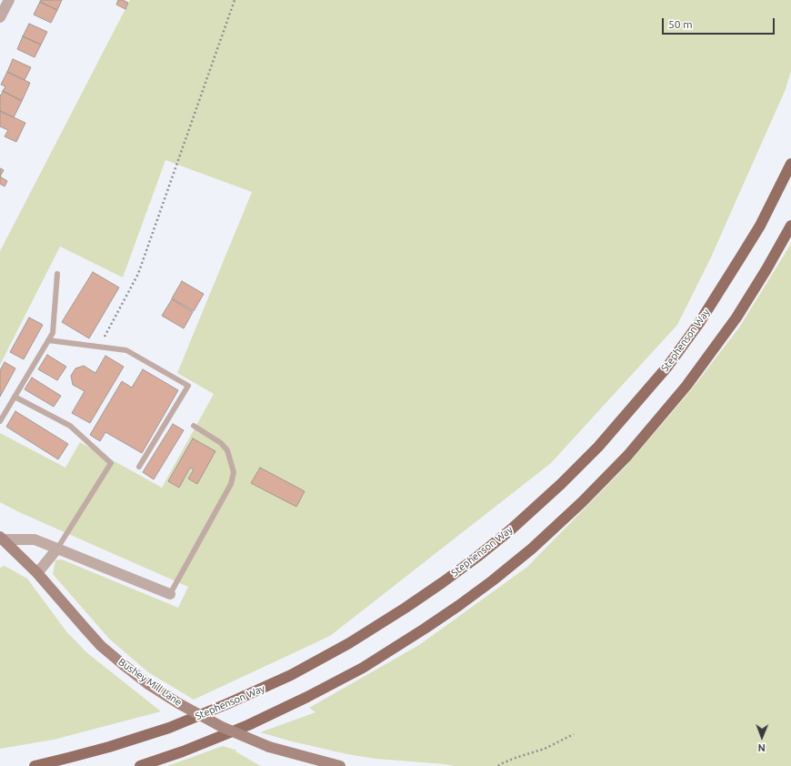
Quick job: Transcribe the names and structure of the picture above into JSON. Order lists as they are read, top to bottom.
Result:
{
  "streets": {
    "main road": ["Stephenson Way"],
    "street": ["Bushey Mill Lane"]
  },
  "scale_bar": "50 m",
  "north": "bottom"
}
